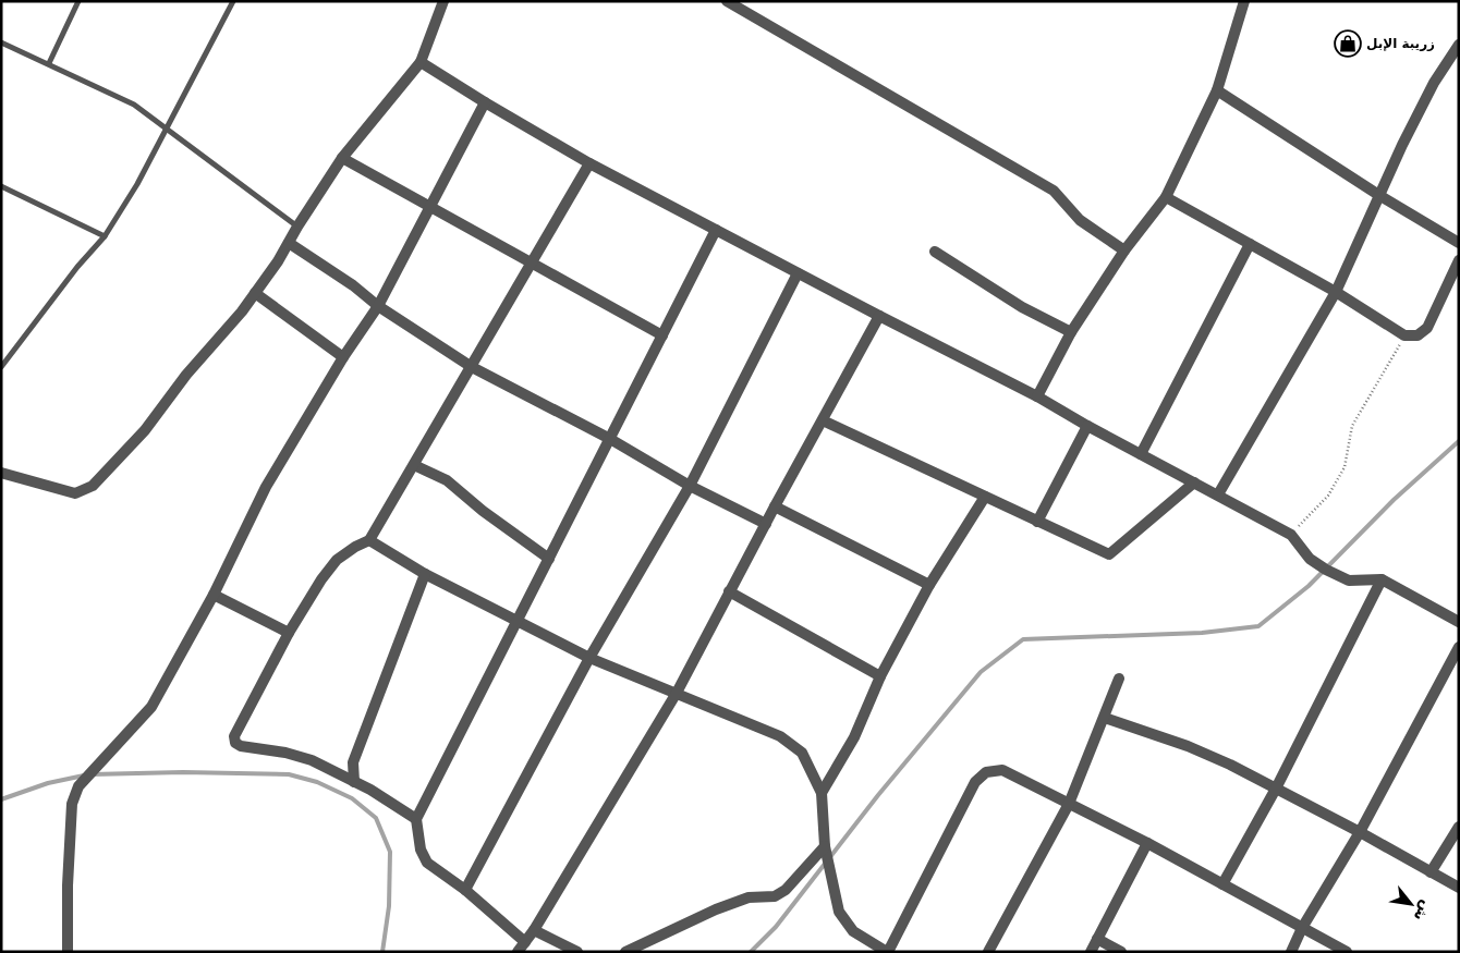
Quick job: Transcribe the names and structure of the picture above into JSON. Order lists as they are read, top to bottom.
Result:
{
  "places": {
    "shop": ["زريبة الإبل"]
  },
  "north": "bottom right"
}
